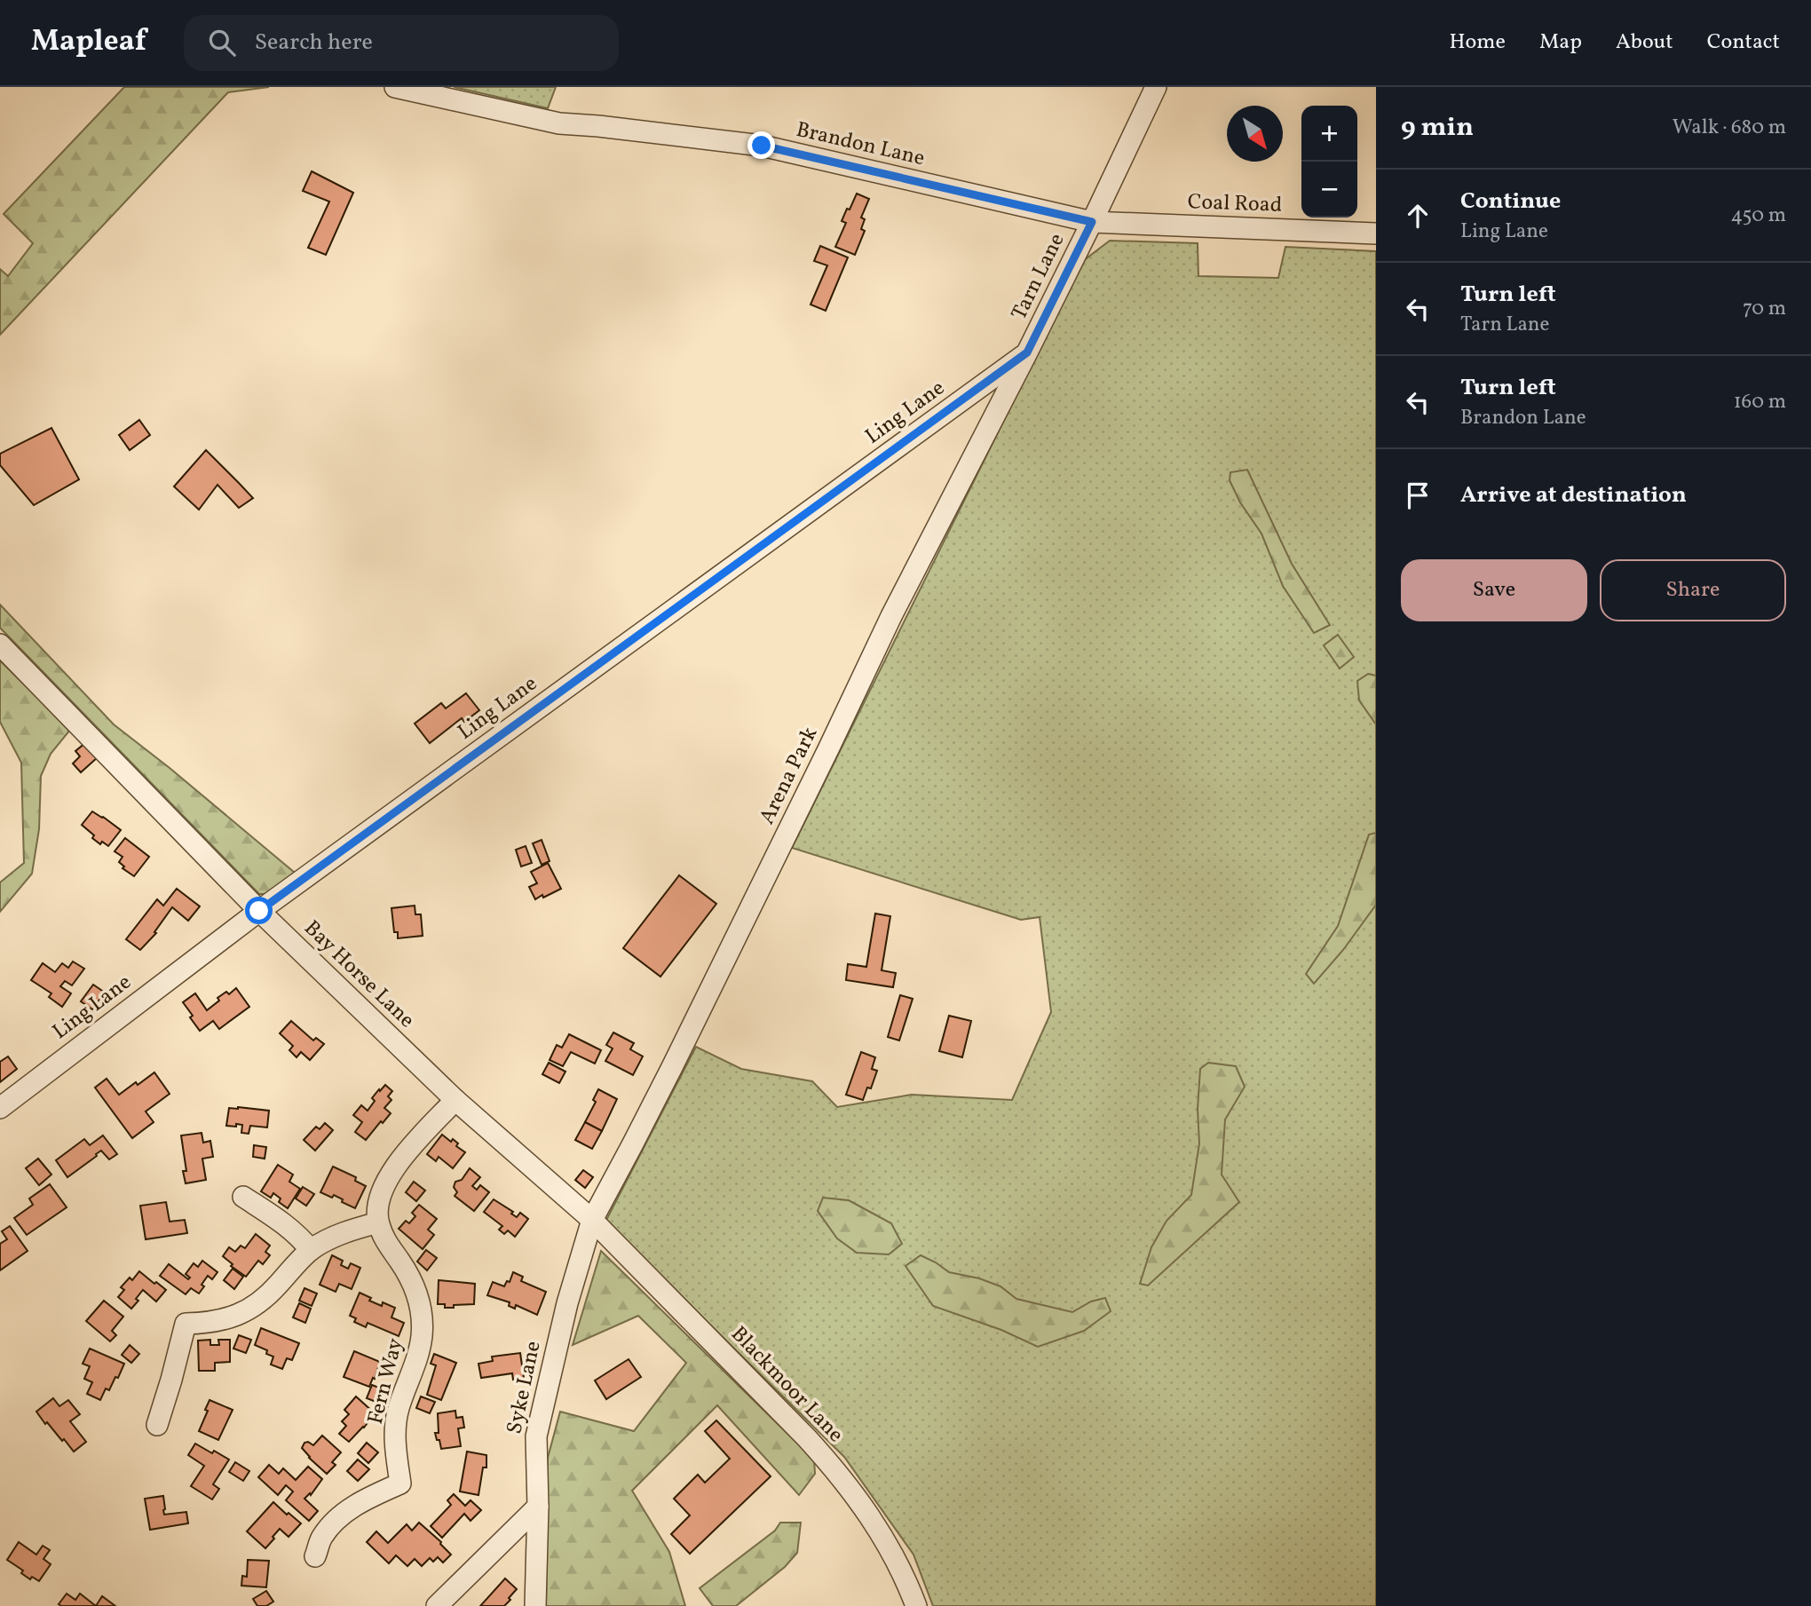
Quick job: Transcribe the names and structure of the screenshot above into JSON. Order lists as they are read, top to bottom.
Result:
{
  "streets": {
    "street": [
      "Brandon Lane",
      "Coal Road",
      "Tarn Lane",
      "Ling Lane",
      "Arena Park",
      "Bay Horse Lane",
      "Fern Way",
      "Blackmoor Lane",
      "Syke Lane"
    ]
  },
  "crossings": [
    ["Brandon Lane", "Coal Road"],
    ["Brandon Lane", "Tarn Lane"],
    ["Coal Road", "Tarn Lane"],
    ["Tarn Lane", "Ling Lane"],
    ["Tarn Lane", "Arena Park"],
    ["Ling Lane", "Arena Park"],
    ["Ling Lane", "Bay Horse Lane"],
    ["Arena Park", "Bay Horse Lane"],
    ["Arena Park", "Blackmoor Lane"],
    ["Arena Park", "Syke Lane"],
    ["Bay Horse Lane", "Blackmoor Lane"],
    ["Bay Horse Lane", "Syke Lane"],
    ["Blackmoor Lane", "Syke Lane"]
  ],
  "north": "bottom right",
  "page": {
    "header": "Mapleaf",
    "search": "Search here",
    "nav": [
      "Home",
      "Map",
      "About",
      "Contact"
    ],
    "heading": ["9 min", "Walk · 680 m"],
    "map_buttons": ["+", "−"],
    "list": [
      ["Continue", "Ling Lane", "450 m"],
      ["Turn left", "Tarn Lane", "70 m"],
      ["Turn left", "Brandon Lane", "160 m"],
      "Arrive at destination"
    ],
    "buttons": ["Save", "Share"]
  }
}
